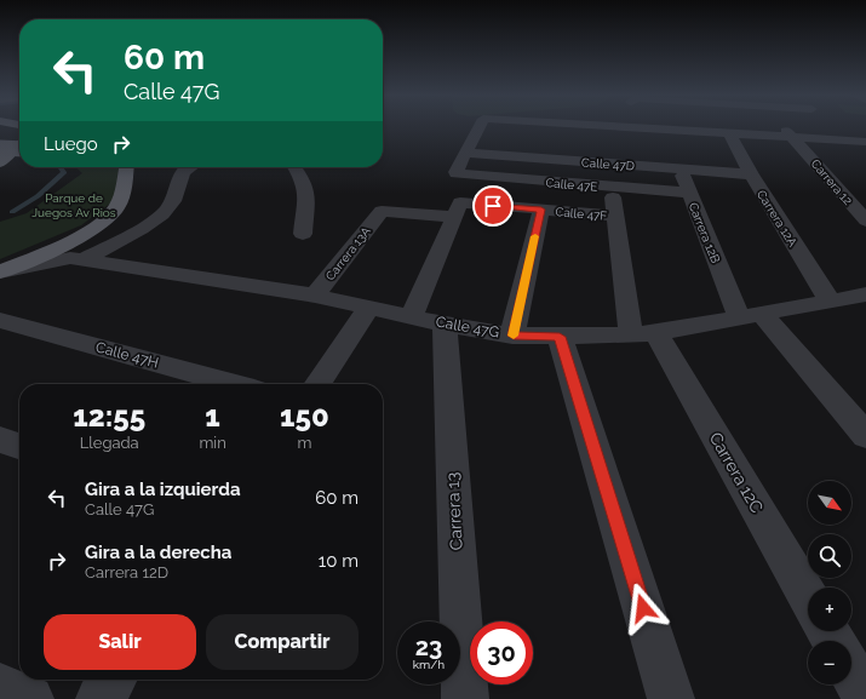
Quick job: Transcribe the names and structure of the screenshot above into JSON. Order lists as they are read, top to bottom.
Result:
{
  "streets": {
    "street": [
      "Calle 47D",
      "Carrera 12",
      "Calle 47E",
      "Calle 47F",
      "Carrera 12A",
      "Carrera 12B",
      "Carrera 13A",
      "Calle 47G",
      "Calle 47H",
      "Carrera 12C",
      "Carrera 13"
    ]
  },
  "crossings": [
    ["Calle 47D", "Calle 47E"],
    ["Calle 47D", "Carrera 12A"],
    ["Calle 47D", "Carrera 12B"],
    ["Calle 47D", "Carrera 12C"],
    ["Calle 47E", "Carrera 12B"],
    ["Calle 47E", "Carrera 12C"],
    ["Calle 47F", "Carrera 13A"],
    ["Calle 47F", "Carrera 12C"],
    ["Calle 47F", "Carrera 13"],
    ["Carrera 12A", "Calle 47G"],
    ["Carrera 12B", "Calle 47G"],
    ["Carrera 13A", "Calle 47G"],
    ["Calle 47G", "Carrera 12C"],
    ["Calle 47G", "Carrera 13"]
  ],
  "parks": ["Parque de Juegos Av Rios"],
  "north": "bottom right",
  "page": {
    "turn": ["60 m", "Calle 47G"],
    "then": "Luego",
    "eta": [
      "12:55",
      "Llegada",
      "1",
      "min",
      "150",
      "m"
    ],
    "list": [
      {
        "name": "Gira a la izquierda",
        "note": "Calle 47G",
        "value": "60 m"
      },
      {
        "name": "Gira a la derecha",
        "note": "Carrera 12D",
        "value": "10 m"
      }
    ],
    "map_buttons": ["+", "−"],
    "buttons": ["Salir", "Compartir"],
    "speed": "23 km/h",
    "limit": "30"
  }
}
